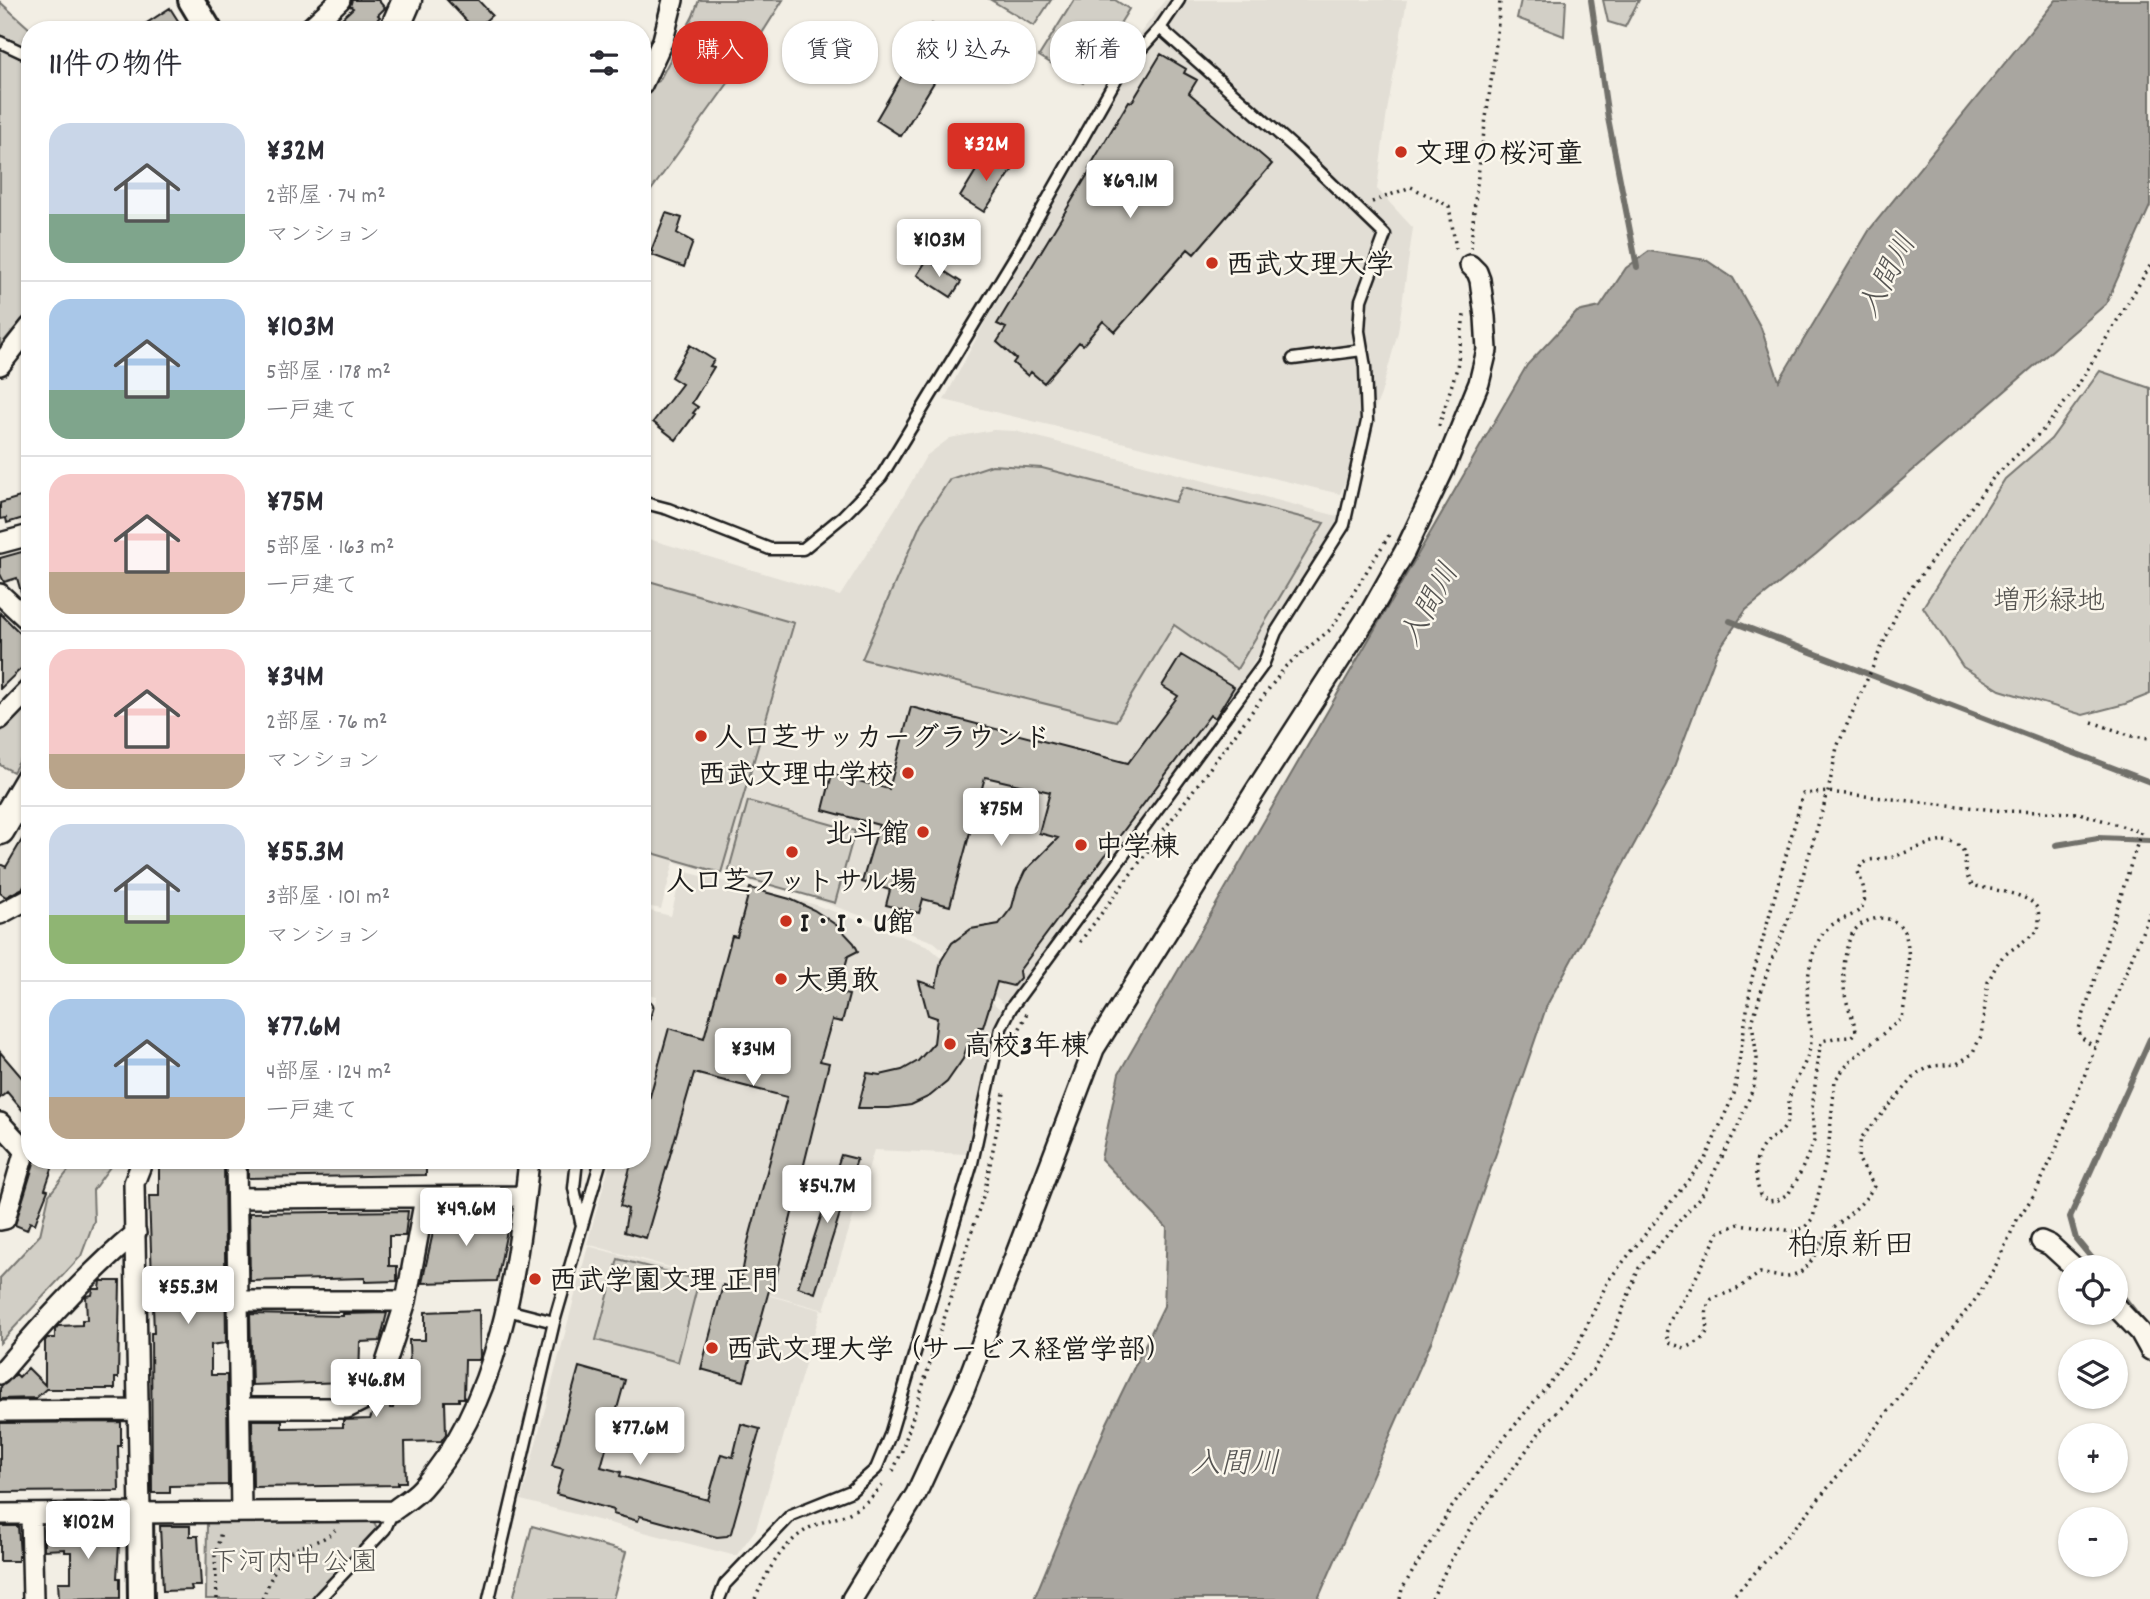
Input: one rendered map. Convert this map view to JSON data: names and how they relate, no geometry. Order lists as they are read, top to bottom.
{
  "districts": ["柏原新田"],
  "water": ["入間川"],
  "parks": ["増形緑地", "下河内中公園"],
  "places": [
    "文理の桜河童",
    "西武文理大学",
    "人口芝サッカーグラウンド",
    "西武文理中学校",
    "北斗館",
    "中学棟",
    "人口芝フットサル場",
    "I・I・U館",
    "大勇敢",
    "高校3年棟",
    "西武学園文理 正門",
    "西武文理大学（サービス経営学部）"
  ],
  "page": {
    "chip": [
      "購入",
      "賃貸",
      "絞り込み",
      "新着"
    ],
    "heading": "11件の物件",
    "list": [
      {
        "name": "¥32M",
        "note": "2部屋 · 74 m² · マンション"
      },
      {
        "name": "¥103M",
        "note": "5部屋 · 178 m² · 一戸建て"
      },
      {
        "name": "¥75M",
        "note": "5部屋 · 163 m² · 一戸建て"
      },
      {
        "name": "¥34M",
        "note": "2部屋 · 76 m² · マンション"
      },
      {
        "name": "¥55.3M",
        "note": "3部屋 · 101 m² · マンション"
      },
      {
        "name": "¥77.6M",
        "note": "4部屋 · 124 m² · 一戸建て"
      }
    ],
    "price": [
      "¥32M",
      "¥69.1M",
      "¥103M",
      "¥75M",
      "¥34M",
      "¥54.7M",
      "¥49.6M",
      "¥55.3M",
      "¥46.8M",
      "¥77.6M",
      "¥102M"
    ],
    "map_buttons": ["+", "−"]
  }
}
